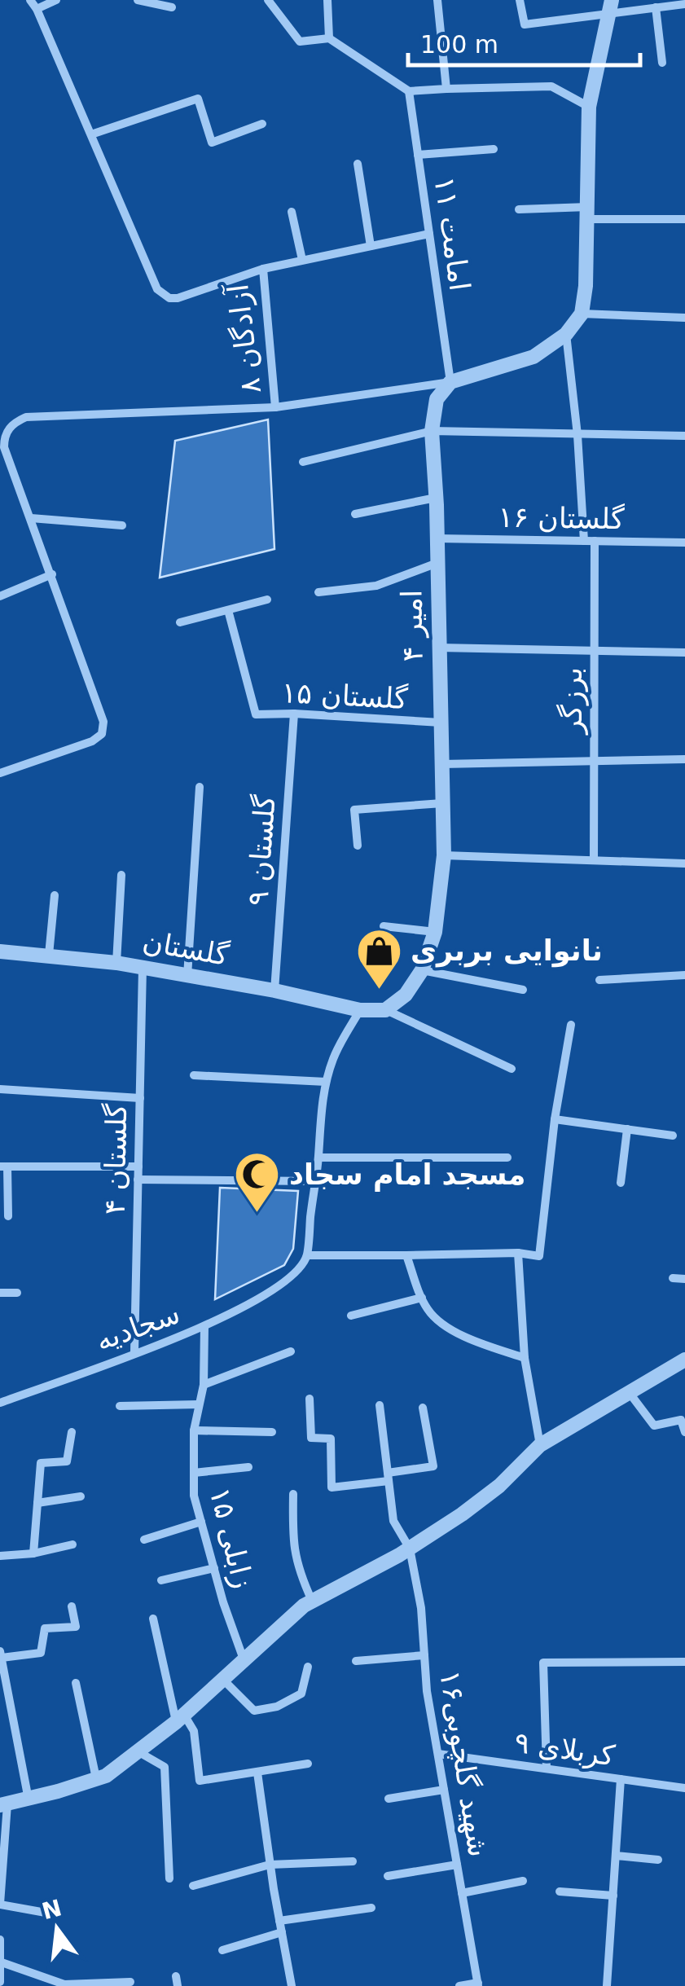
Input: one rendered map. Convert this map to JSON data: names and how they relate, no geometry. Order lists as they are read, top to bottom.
{
  "streets": {
    "street": [
      "امامت ۱۱",
      "آزادگان ۸",
      "گلستان ۱۶",
      "امیر ۴",
      "گلستان ۱۵",
      "برزگر",
      "گلستان ۹",
      "گلستان",
      "گلستان ۴",
      "سجادیه",
      "زابلی ۱۵",
      "کربلای ۹",
      "شهید گلچوبی۱۶"
    ]
  },
  "crossings": [
    ["امامت ۱۱", "آزادگان ۸"],
    ["امامت ۱۱", "امیر ۴"],
    ["آزادگان ۸", "امیر ۴"],
    ["گلستان ۱۶", "امیر ۴"],
    ["گلستان ۱۶", "برزگر"],
    ["امیر ۴", "گلستان ۱۵"],
    ["گلستان ۱۵", "گلستان ۹"],
    ["گلستان ۹", "گلستان"],
    ["گلستان", "گلستان ۴"],
    ["گلستان ۴", "سجادیه"],
    ["سجادیه", "زابلی ۱۵"],
    ["کربلای ۹", "شهید گلچوبی۱۶"]
  ],
  "places": {
    "shop": ["نانوایی بربری"],
    "mosque": ["مسجد امام سجاد"]
  },
  "scale_bar": "100 m",
  "north": "top"
}
